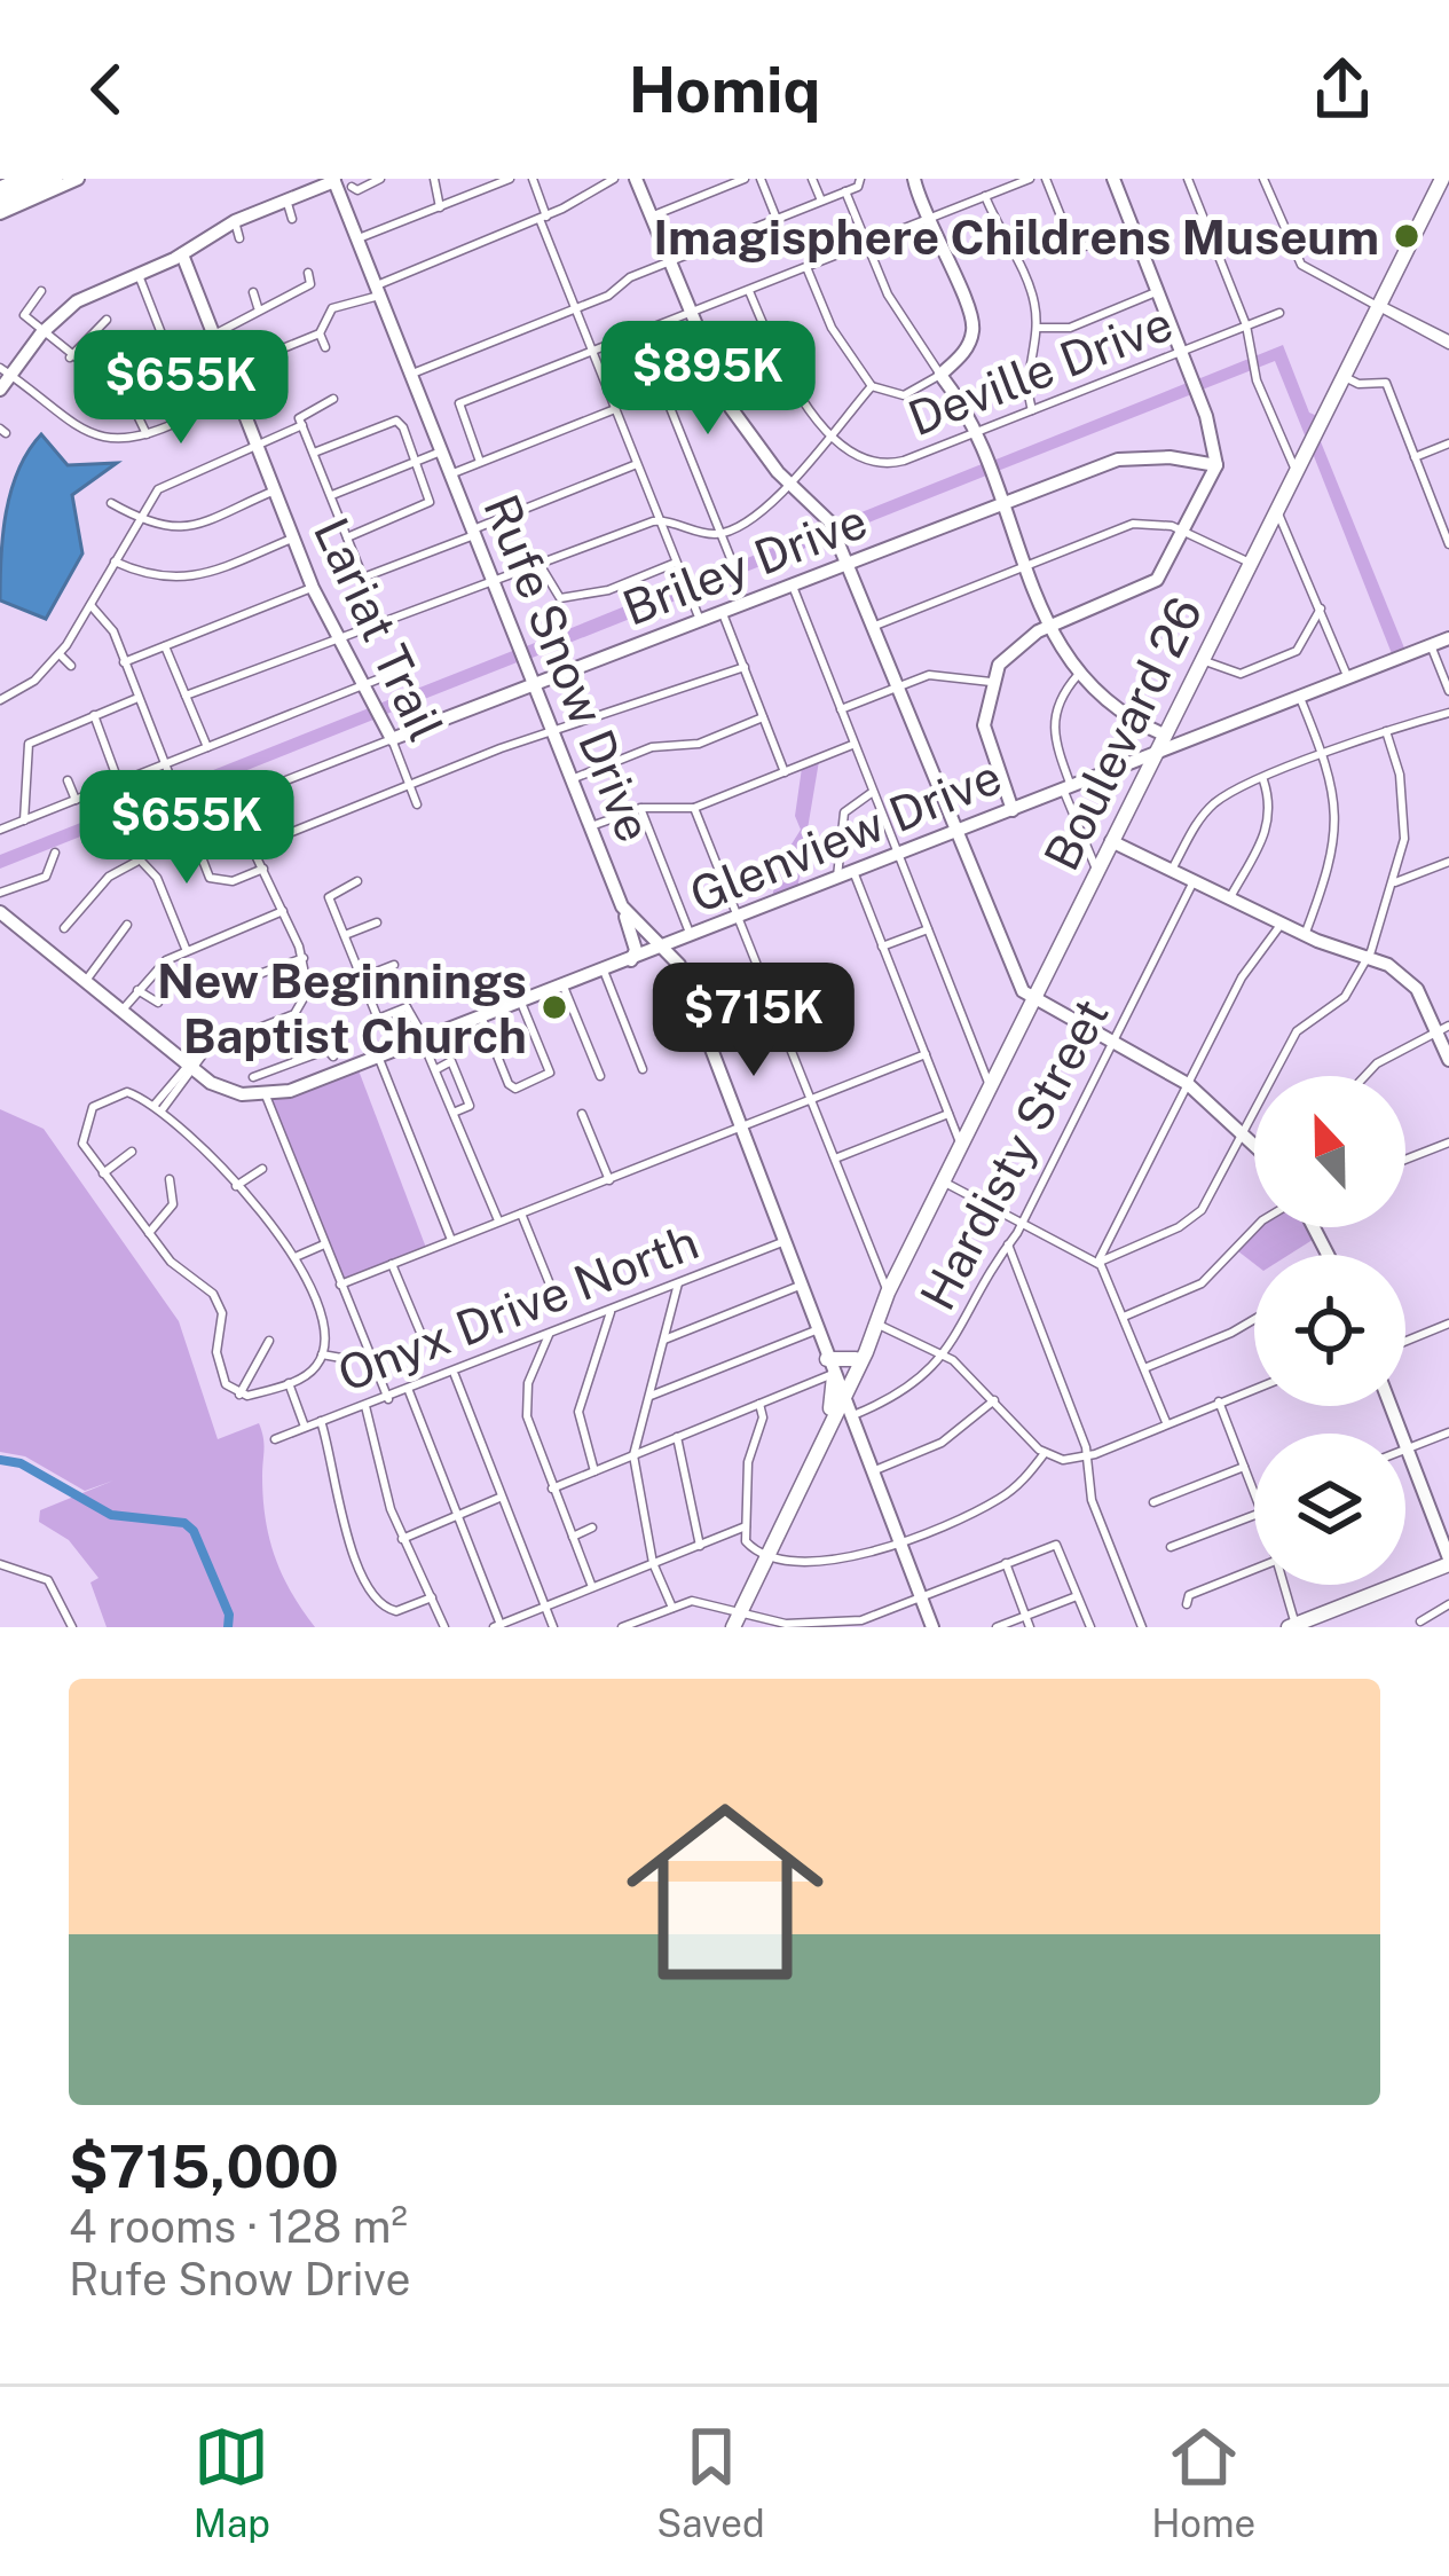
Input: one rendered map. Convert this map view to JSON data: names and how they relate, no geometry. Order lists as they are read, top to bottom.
{
  "streets": {
    "main road": ["Boulevard 26"],
    "street": [
      "Deville Drive",
      "Briley Drive",
      "Lariat Trail",
      "Rufe Snow Drive",
      "Glenview Drive",
      "Hardisty Street",
      "Onyx Drive North"
    ]
  },
  "crossings": [
    ["Briley Drive", "Lariat Trail"],
    ["Briley Drive", "Rufe Snow Drive"],
    ["Rufe Snow Drive", "Boulevard 26"],
    ["Rufe Snow Drive", "Glenview Drive"],
    ["Rufe Snow Drive", "Onyx Drive North"],
    ["Boulevard 26", "Glenview Drive"]
  ],
  "places": ["Imagisphere Childrens Museum", "New Beginnings Baptist Church"],
  "north": "top",
  "page": {
    "header": "Homiq",
    "price": [
      "$895K",
      "$655K",
      "$655K",
      "$715K"
    ],
    "list": [
      {
        "name": "$715,000",
        "note": "4 rooms · 128 m² · Rufe Snow Drive"
      }
    ],
    "tabs": ["Map", "Saved", "Home"]
  }
}
